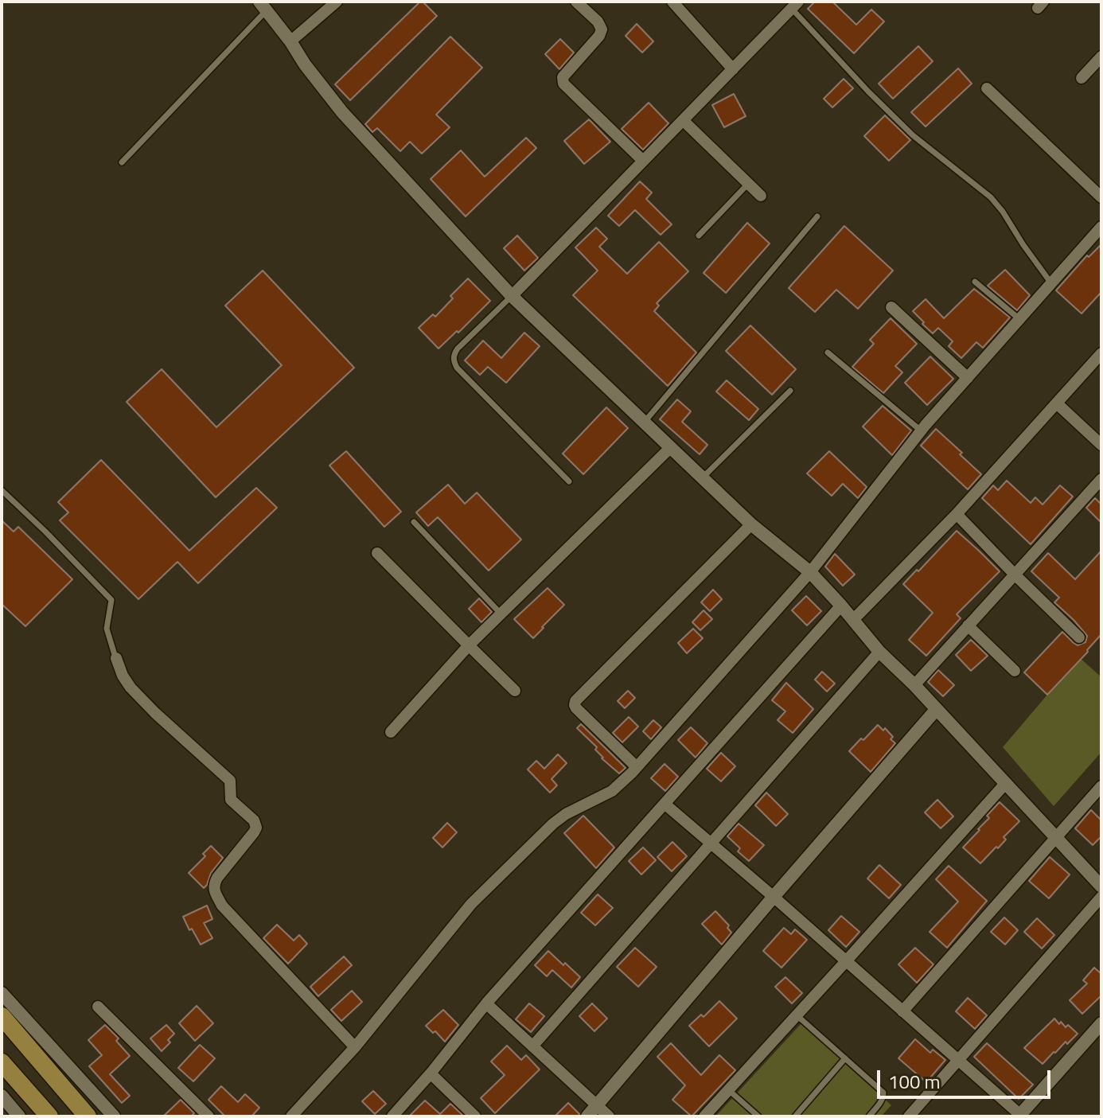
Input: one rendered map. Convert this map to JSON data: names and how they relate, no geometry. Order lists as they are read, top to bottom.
{
  "scale_bar": "100 m"
}
